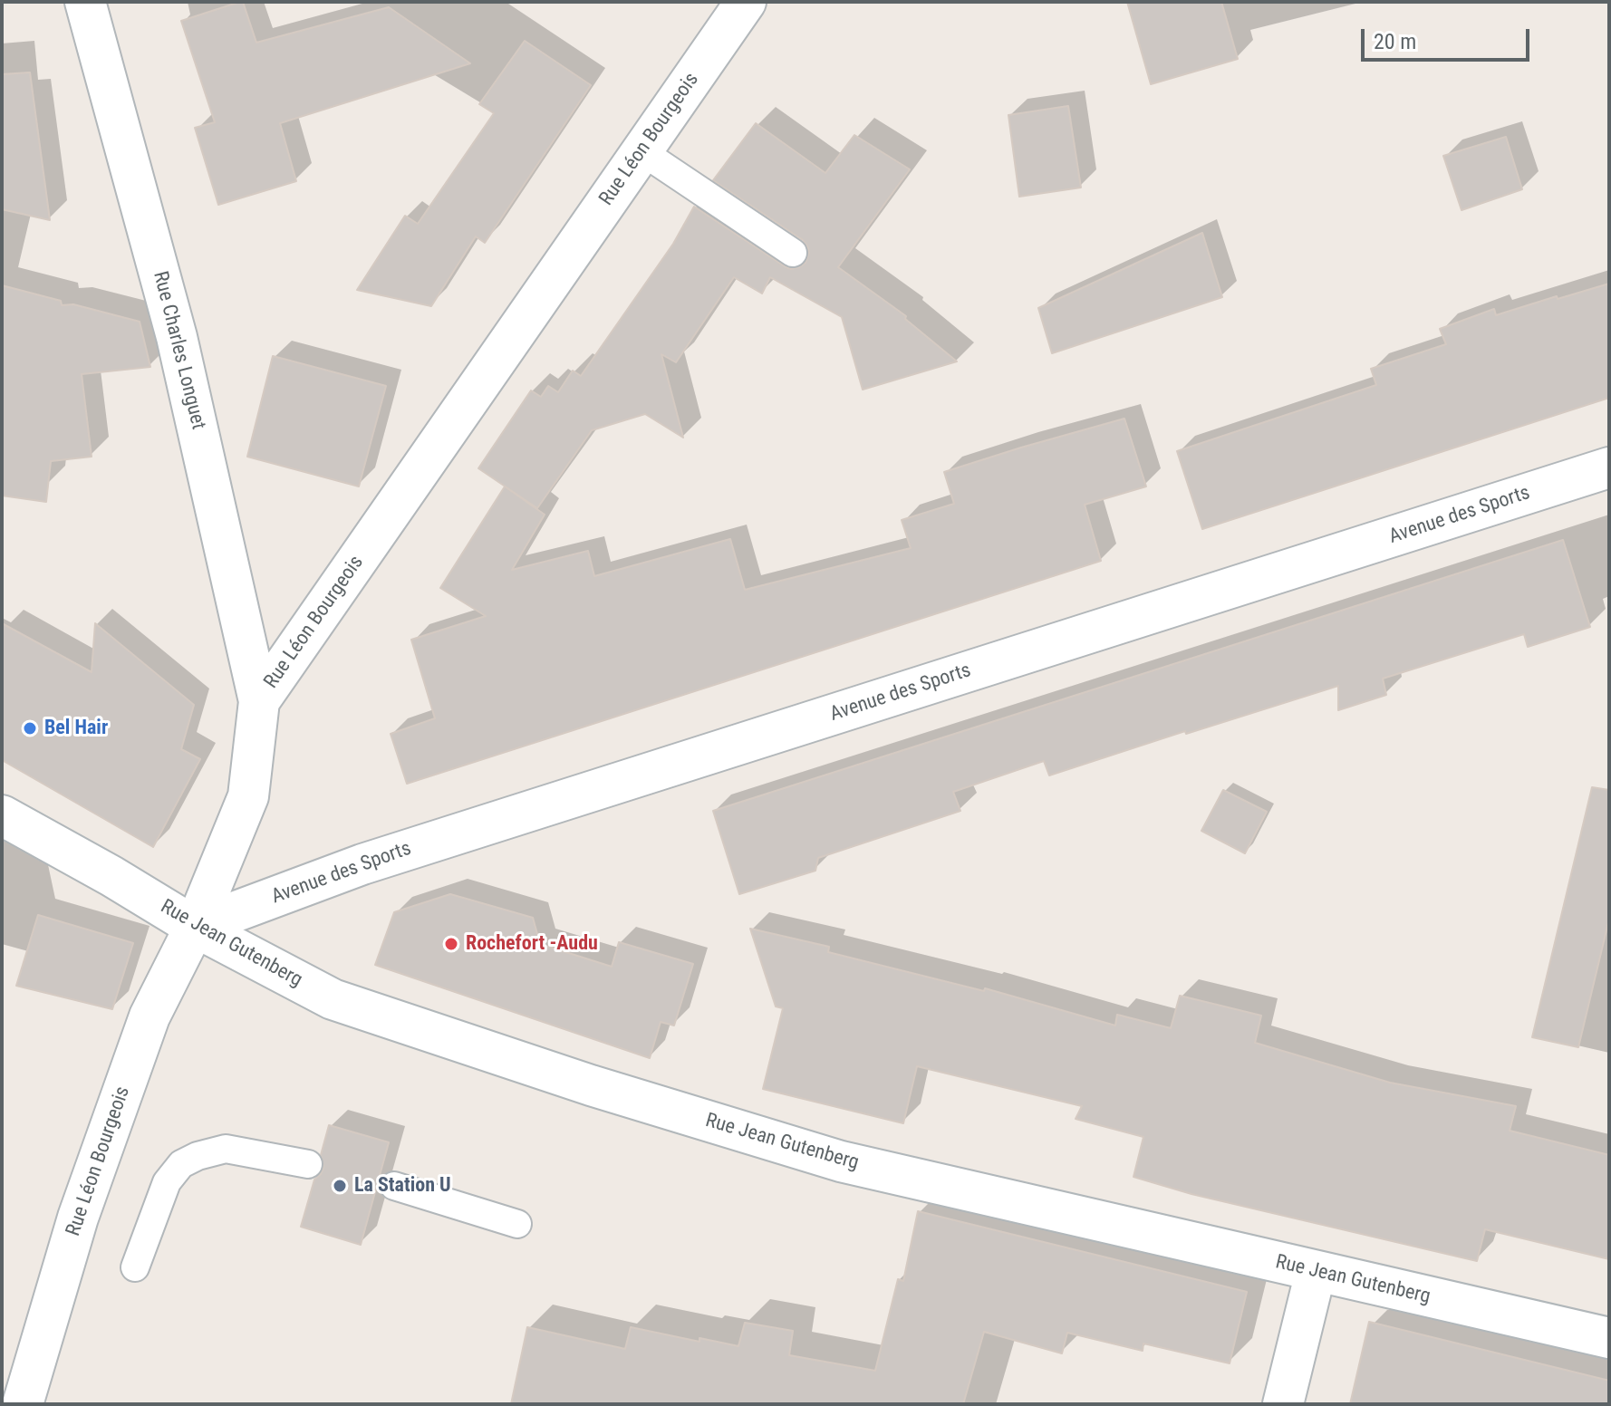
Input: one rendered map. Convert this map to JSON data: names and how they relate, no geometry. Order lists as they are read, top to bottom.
{
  "streets": {
    "street": [
      "Rue Léon Bourgeois",
      "Rue Charles Longuet",
      "Avenue des Sports",
      "Rue Jean Gutenberg"
    ]
  },
  "crossings": [
    ["Rue Léon Bourgeois", "Rue Charles Longuet"],
    ["Rue Léon Bourgeois", "Avenue des Sports"],
    ["Rue Léon Bourgeois", "Rue Jean Gutenberg"],
    ["Avenue des Sports", "Rue Jean Gutenberg"]
  ],
  "places": ["Bel Hair", "Rochefort -Audu", "La Station U"],
  "scale_bar": "20 m"
}
